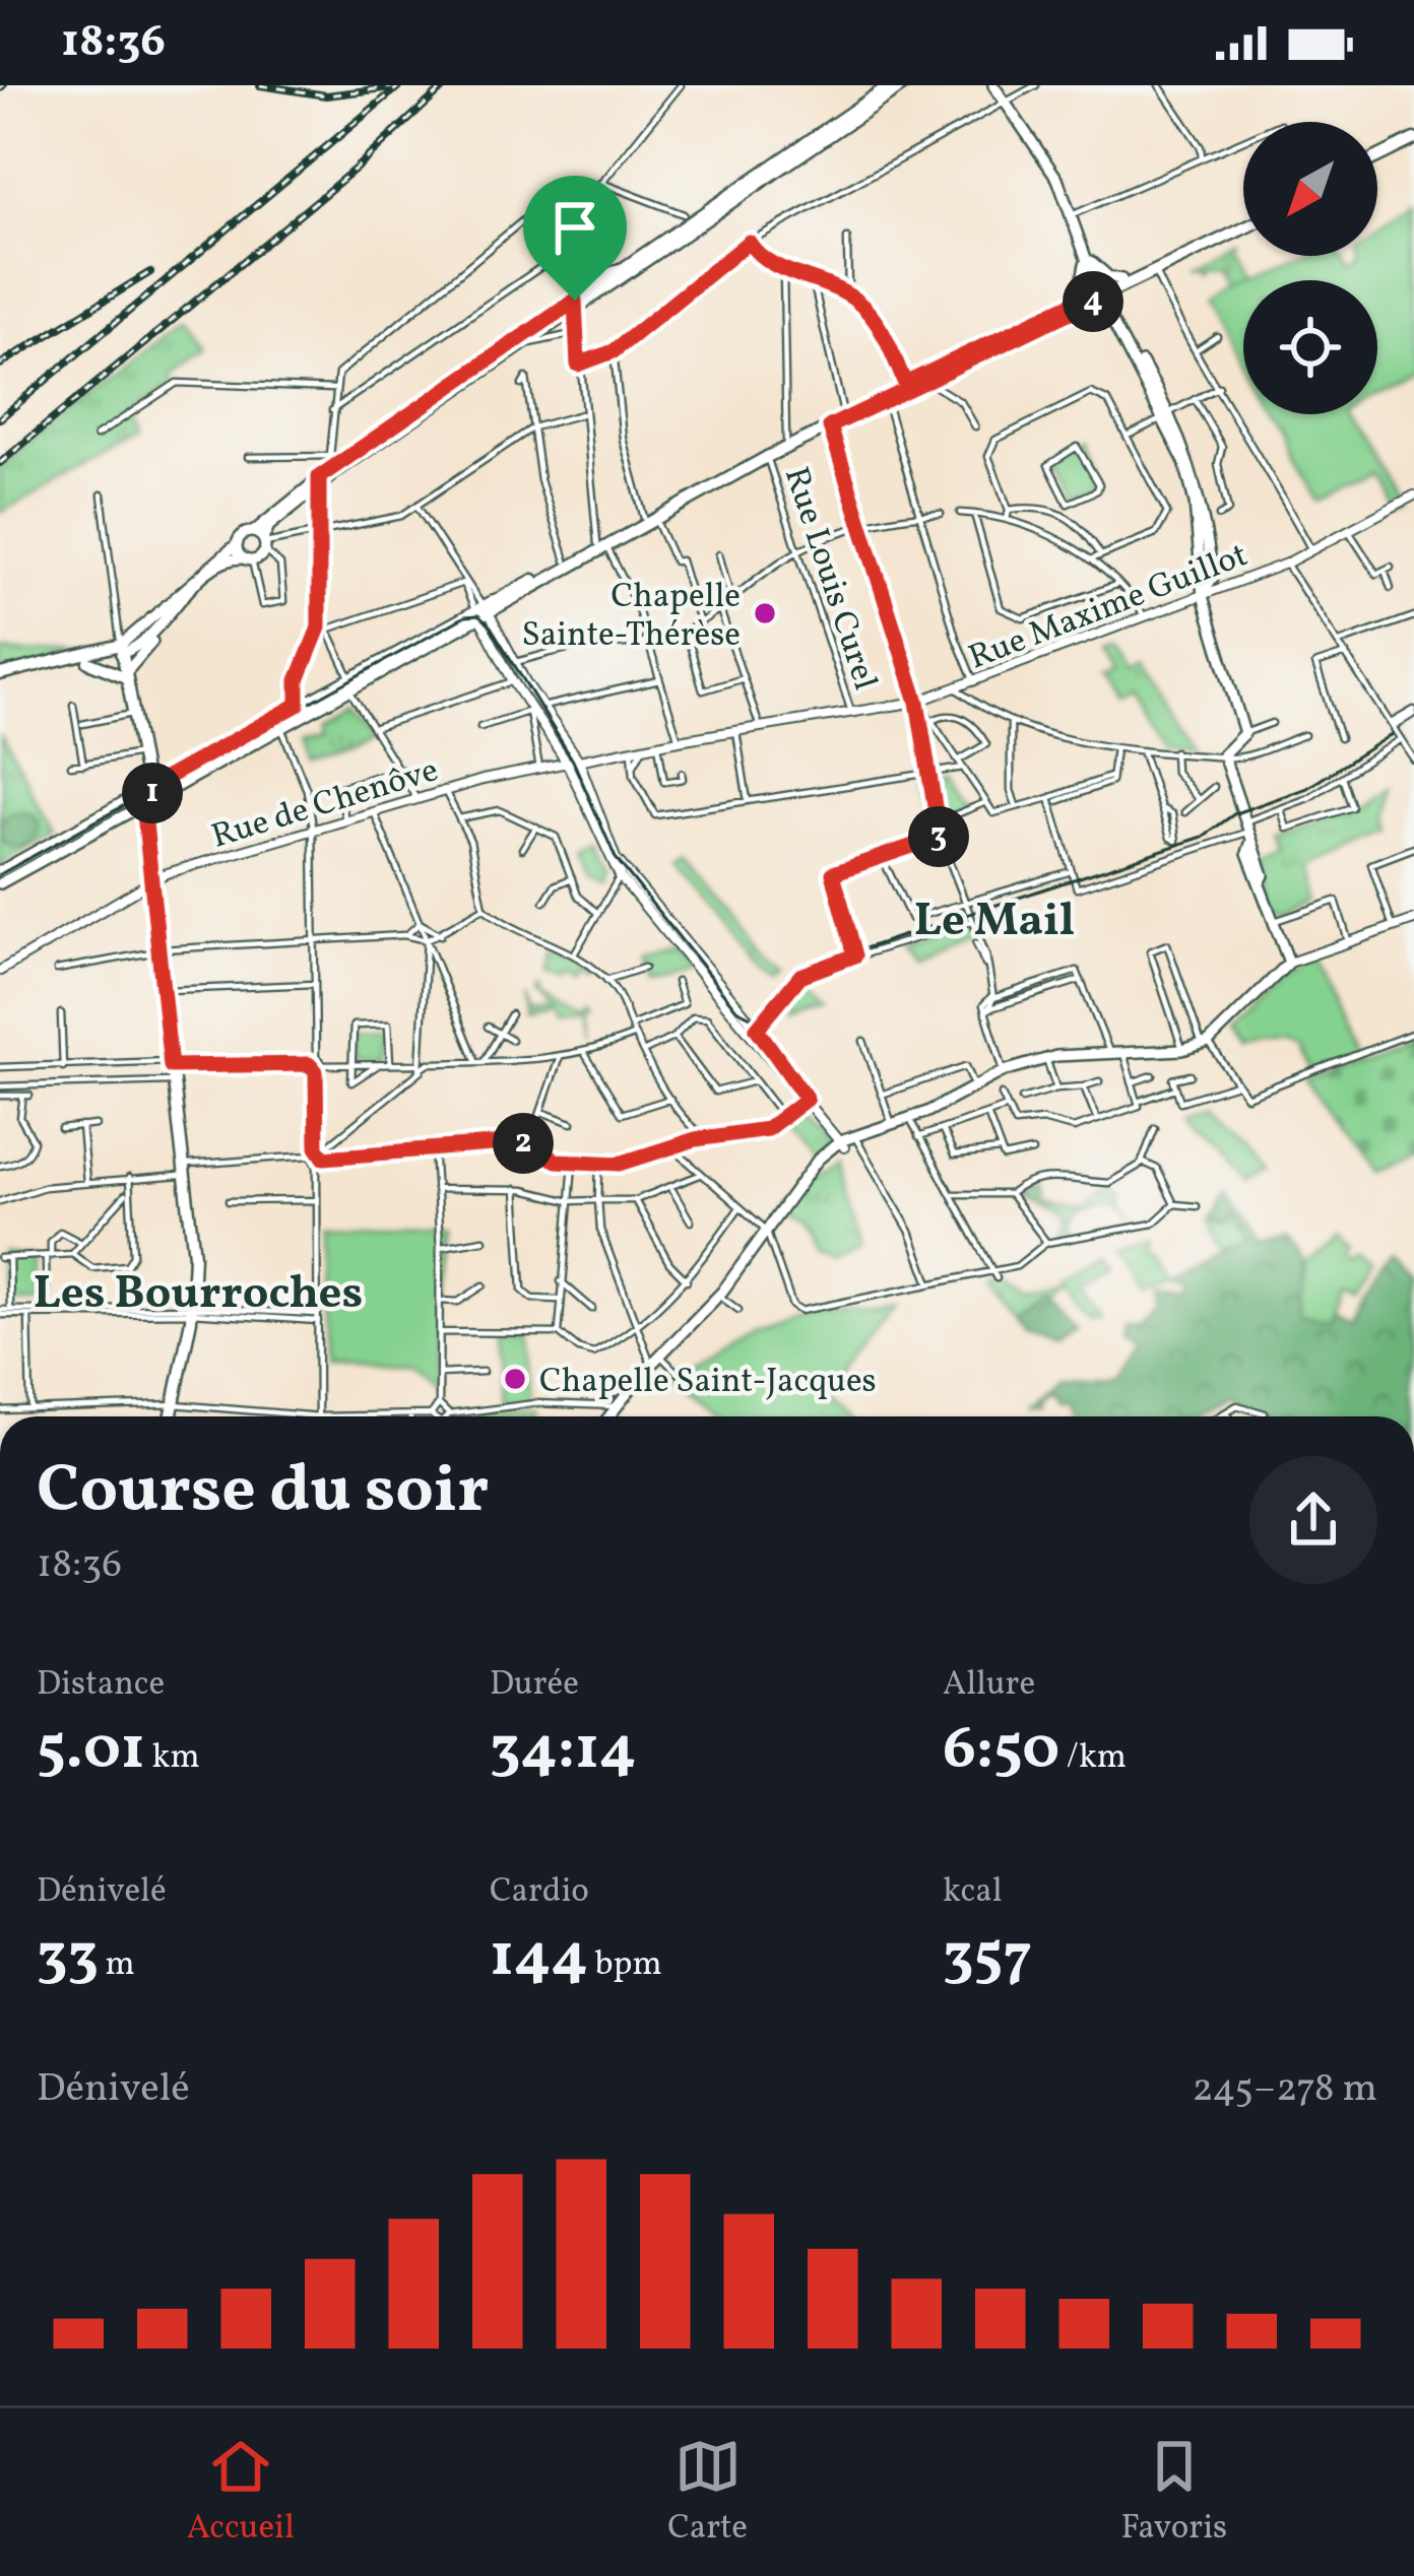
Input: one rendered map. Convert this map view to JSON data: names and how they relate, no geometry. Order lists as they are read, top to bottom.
{
  "streets": {
    "street": ["Rue Louis Curel", "Rue Maxime Guillot", "Rue de Chenôve"]
  },
  "crossings": [
    ["Rue Louis Curel", "Rue Maxime Guillot"],
    ["Rue Maxime Guillot", "Rue de Chenôve"]
  ],
  "districts": ["Le Mail", "Les Bourroches"],
  "places": ["Chapelle Sainte-Thérèse", "Chapelle Saint-Jacques"],
  "north": "bottom left",
  "page": {
    "status": "18:36",
    "pins": [
      "4",
      "1",
      "3",
      "2"
    ],
    "heading": ["Course du soir", "18:36"],
    "stats": [
      ["Distance", "5.01 km"],
      ["Durée", "34:14"],
      ["Allure", "6:50 /km"],
      ["Dénivelé", "33 m"],
      ["Cardio", "144 bpm"],
      ["kcal", "357"]
    ],
    "chart": ["Dénivelé", "245–278 m"],
    "tabs": ["Accueil", "Carte", "Favoris"]
  }
}
